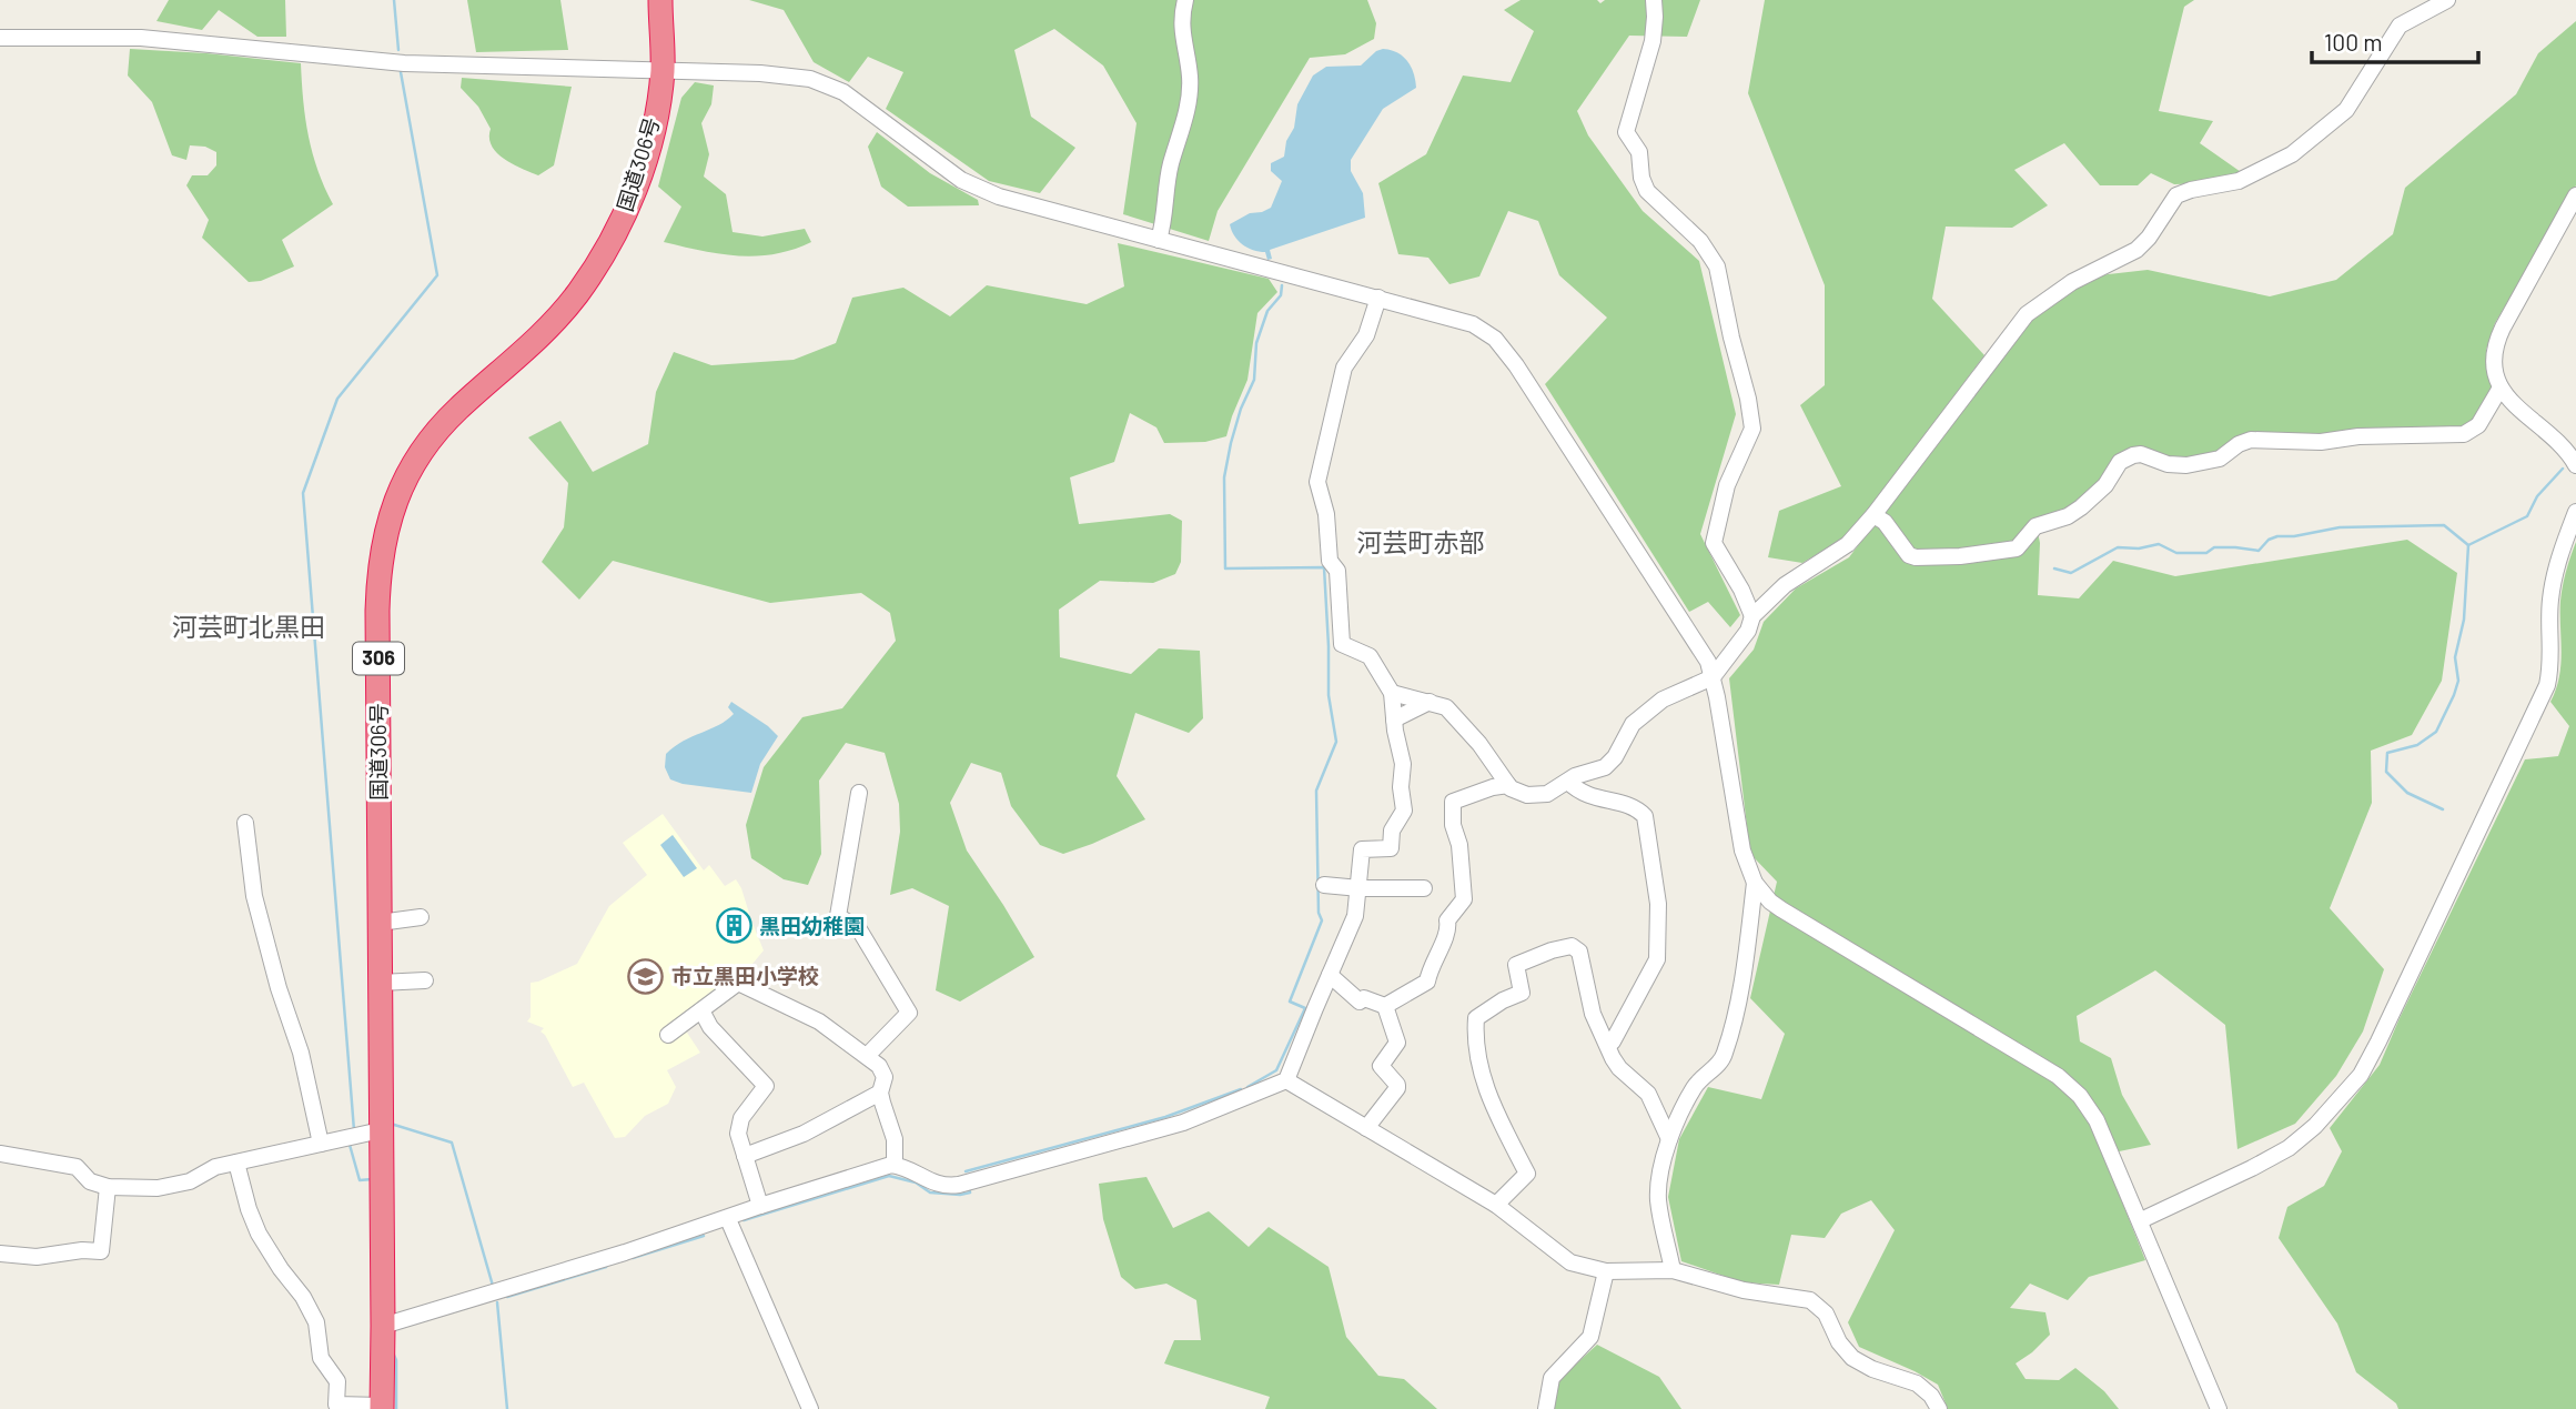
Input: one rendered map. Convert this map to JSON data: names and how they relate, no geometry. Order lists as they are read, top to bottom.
{
  "streets": {
    "highway": ["国道306号", "306"]
  },
  "districts": ["河芸町赤部", "河芸町北黒田"],
  "places": {
    "building": ["黒田幼稚園"],
    "school or university": ["市立黒田小学校"]
  },
  "scale_bar": "100 m"
}
